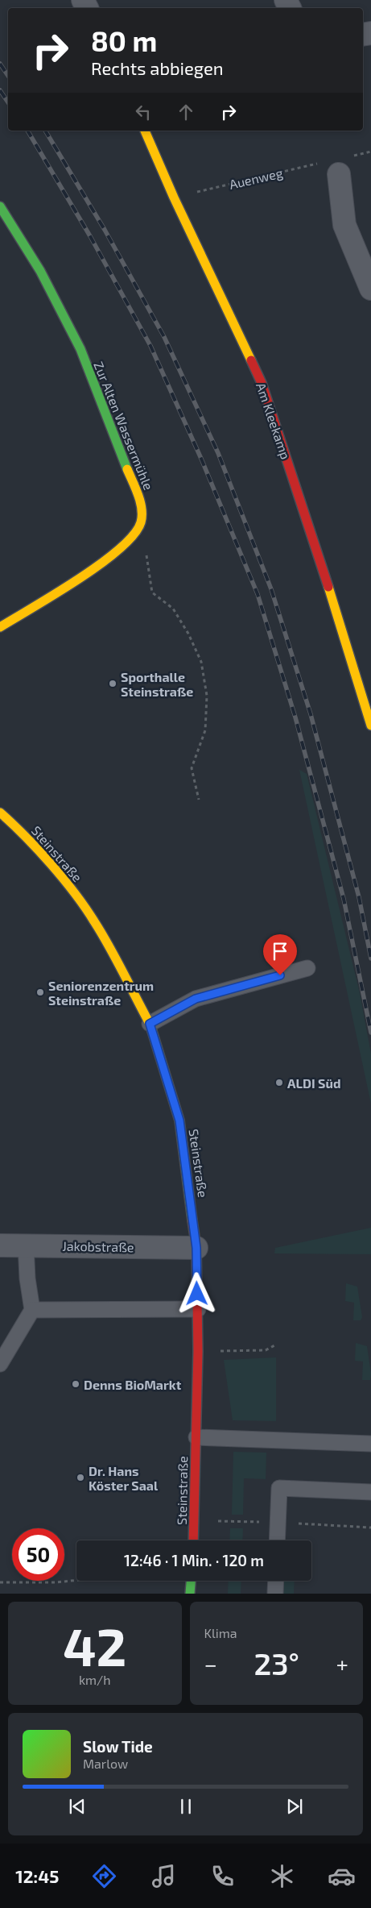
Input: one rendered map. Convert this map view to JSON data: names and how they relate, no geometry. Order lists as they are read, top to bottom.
{
  "streets": {
    "street": [
      "Am Kleekamp",
      "Zur Alten Wassermühle",
      "Steinstraße",
      "Jakobstraße"
    ],
    "path": ["Auenweg"]
  },
  "crossings": [
    ["Auenweg", "Am Kleekamp"],
    ["Steinstraße", "Jakobstraße"]
  ],
  "places": [
    "Sporthalle Steinstraße",
    "Seniorenzentrum Steinstraße",
    "ALDI Süd",
    "Denns BioMarkt",
    "Dr. Hans Köster Saal"
  ],
  "page": {
    "turn": ["80 m", "Rechts abbiegen"],
    "limit": "50",
    "trip": "12:46 · 1 Min. · 120 m",
    "tile": [
      ["42", "km/h"],
      "Klima"
    ],
    "heat": ["−", "23°", "+"],
    "song": ["Slow Tide", "Marlow"],
    "tabs": "12:45"
  }
}
